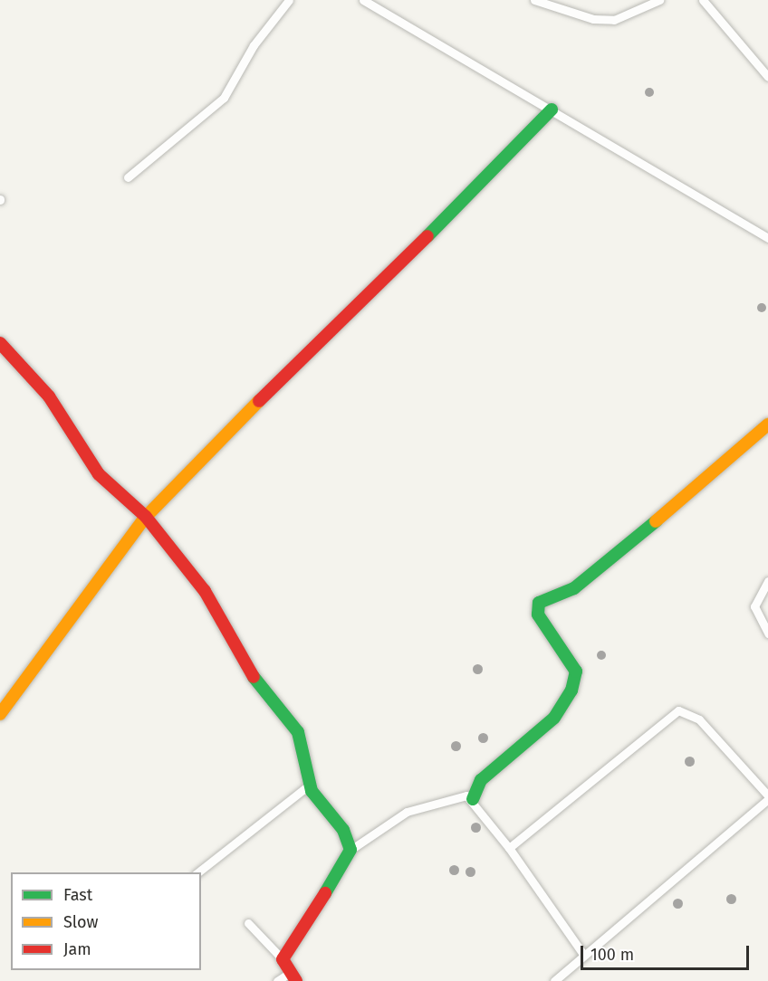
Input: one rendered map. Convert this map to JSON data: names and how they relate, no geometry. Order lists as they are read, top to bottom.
{
  "legend": ["Fast", "Slow", "Jam"],
  "scale_bar": "100 m"
}
